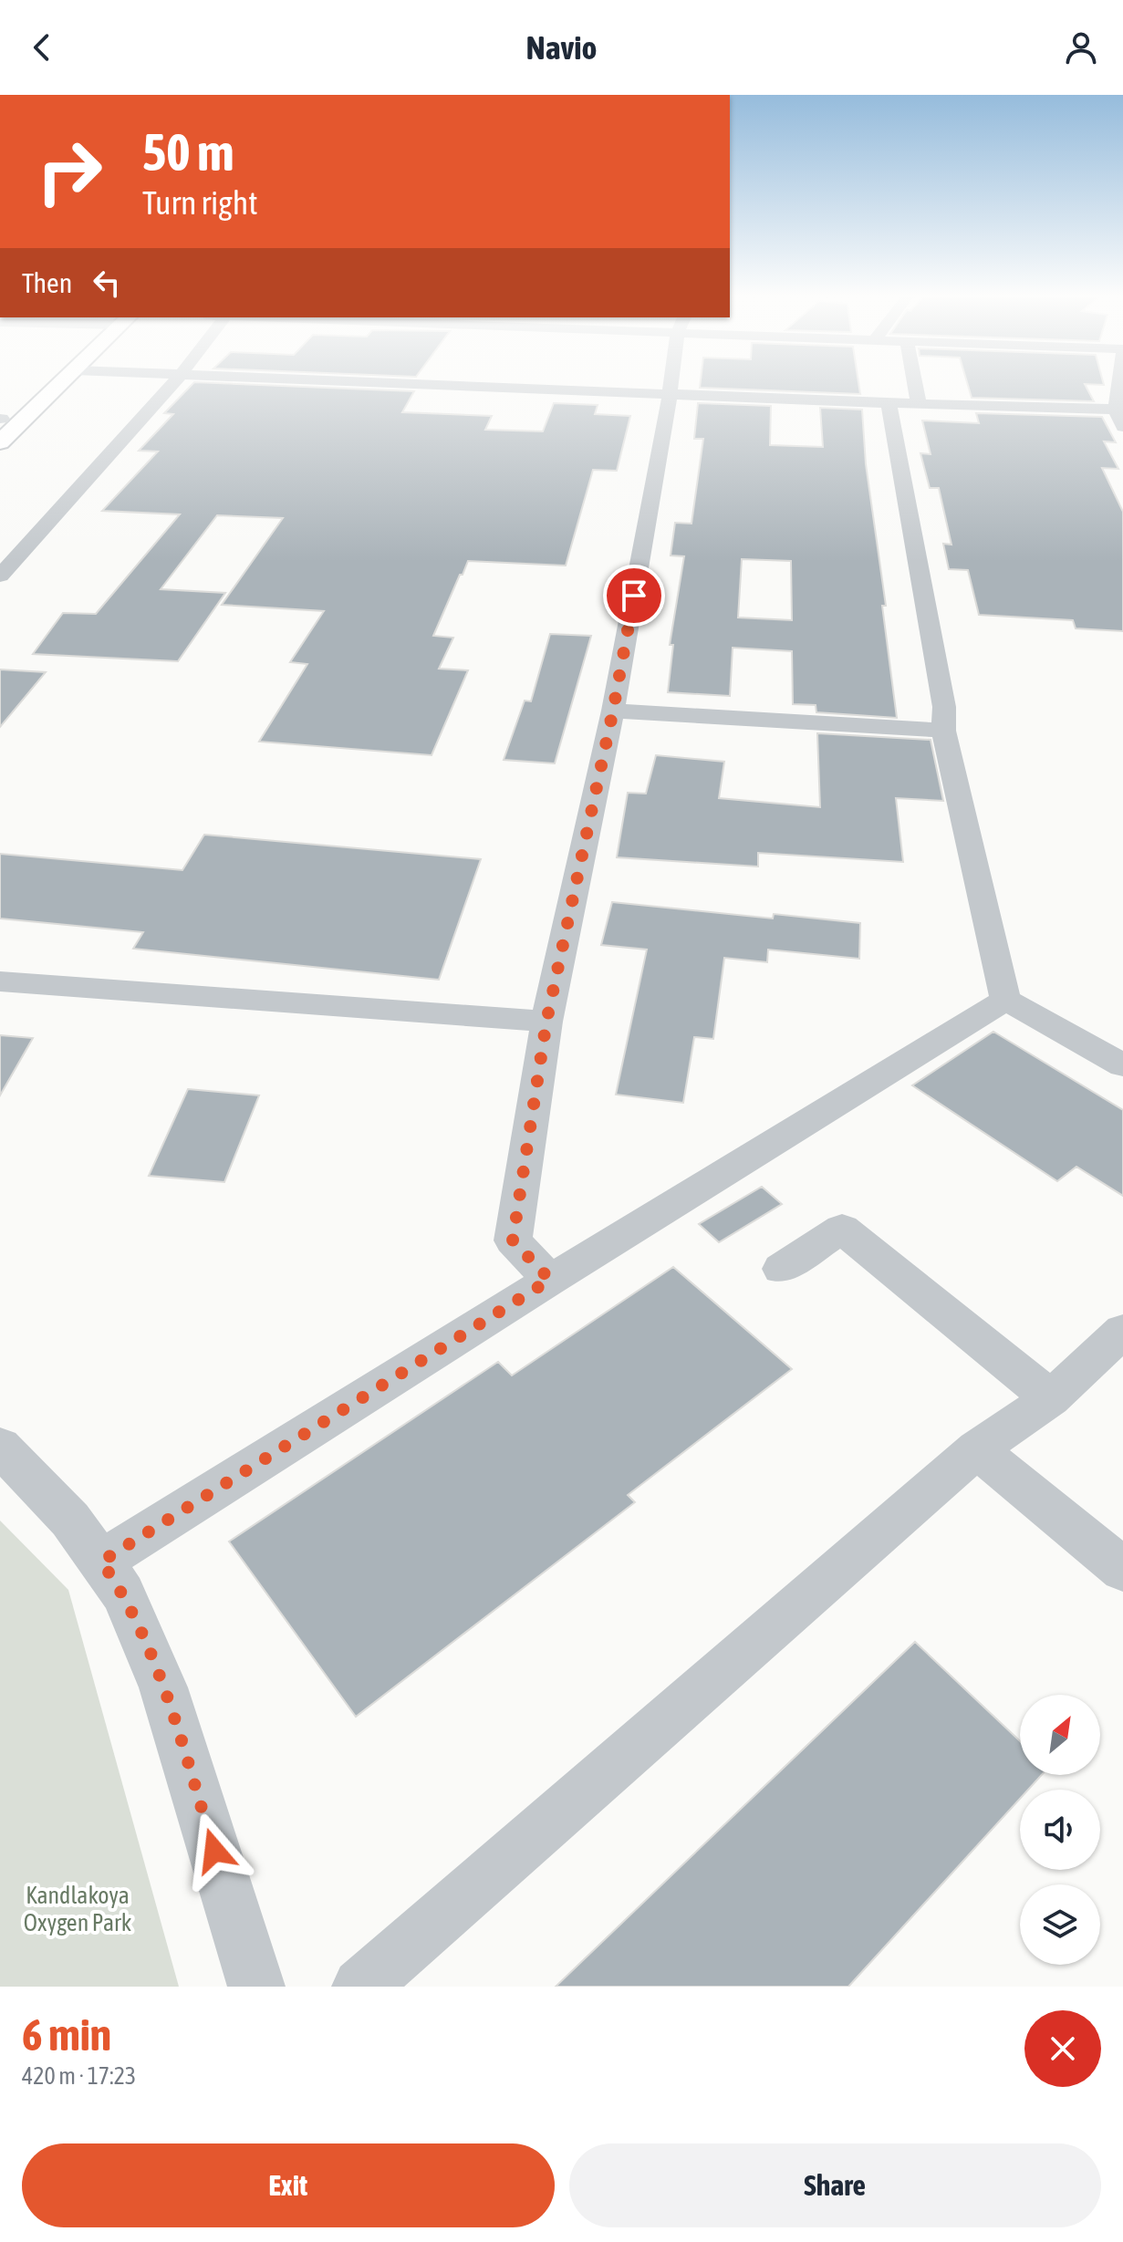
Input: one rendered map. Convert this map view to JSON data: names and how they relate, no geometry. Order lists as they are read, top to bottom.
{
  "parks": ["Kandlakoya Oxygen Park"],
  "north": "top right",
  "page": {
    "header": "Navio",
    "turn": ["50 m", "Turn right"],
    "then": "Then",
    "heading": ["6 min", "420 m · 17:23"],
    "buttons": ["Exit", "Share"]
  }
}
